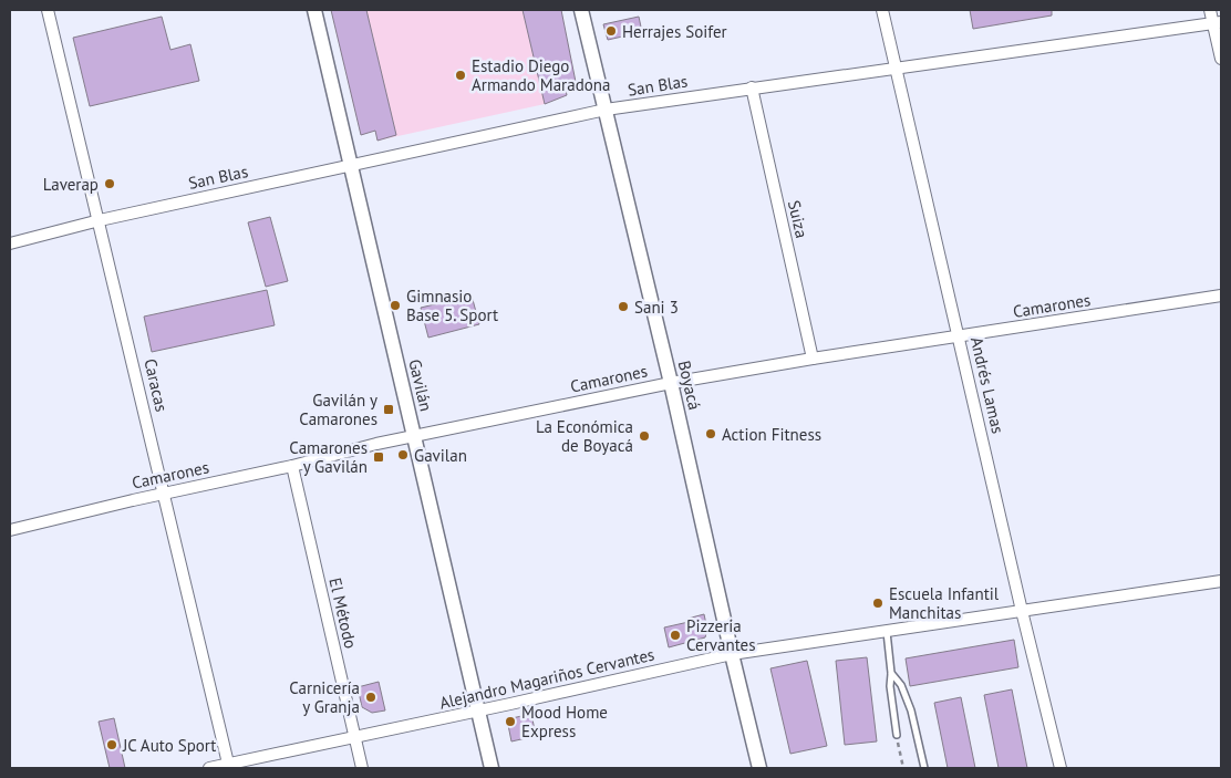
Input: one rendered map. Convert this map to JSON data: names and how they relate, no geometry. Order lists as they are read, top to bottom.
{
  "streets": {
    "street": [
      "San Blas",
      "Suiza",
      "Camarones",
      "Caracas",
      "Gavilán",
      "Boyacá",
      "Andrés Lamas",
      "El Método",
      "Alejandro Magariños Cervantes"
    ]
  },
  "crossings": [
    ["San Blas", "Suiza"],
    ["San Blas", "Caracas"],
    ["San Blas", "Gavilán"],
    ["San Blas", "Boyacá"],
    ["San Blas", "Andrés Lamas"],
    ["Suiza", "Camarones"],
    ["Camarones", "Caracas"],
    ["Camarones", "Gavilán"],
    ["Camarones", "Boyacá"],
    ["Camarones", "Andrés Lamas"],
    ["Camarones", "El Método"],
    ["Caracas", "Alejandro Magariños Cervantes"],
    ["Gavilán", "Alejandro Magariños Cervantes"],
    ["Boyacá", "Alejandro Magariños Cervantes"],
    ["Andrés Lamas", "Alejandro Magariños Cervantes"],
    ["El Método", "Alejandro Magariños Cervantes"]
  ],
  "places": {
    "other": [
      "Herrajes Soifer",
      "Estadio Diego Armando Maradona",
      "Laverap",
      "Gimnasio Base 5. Sport",
      "Sani 3",
      "Action Fitness",
      "La Económica de Boyacá",
      "Gavilan",
      "Escuela Infantil Manchitas",
      "Pizzeria Cervantes",
      "Carnicería y Granja",
      "Mood Home Express",
      "JC Auto Sport"
    ],
    "transit": ["Gavilán y Camarones", "Camarones y Gavilán"]
  }
}
